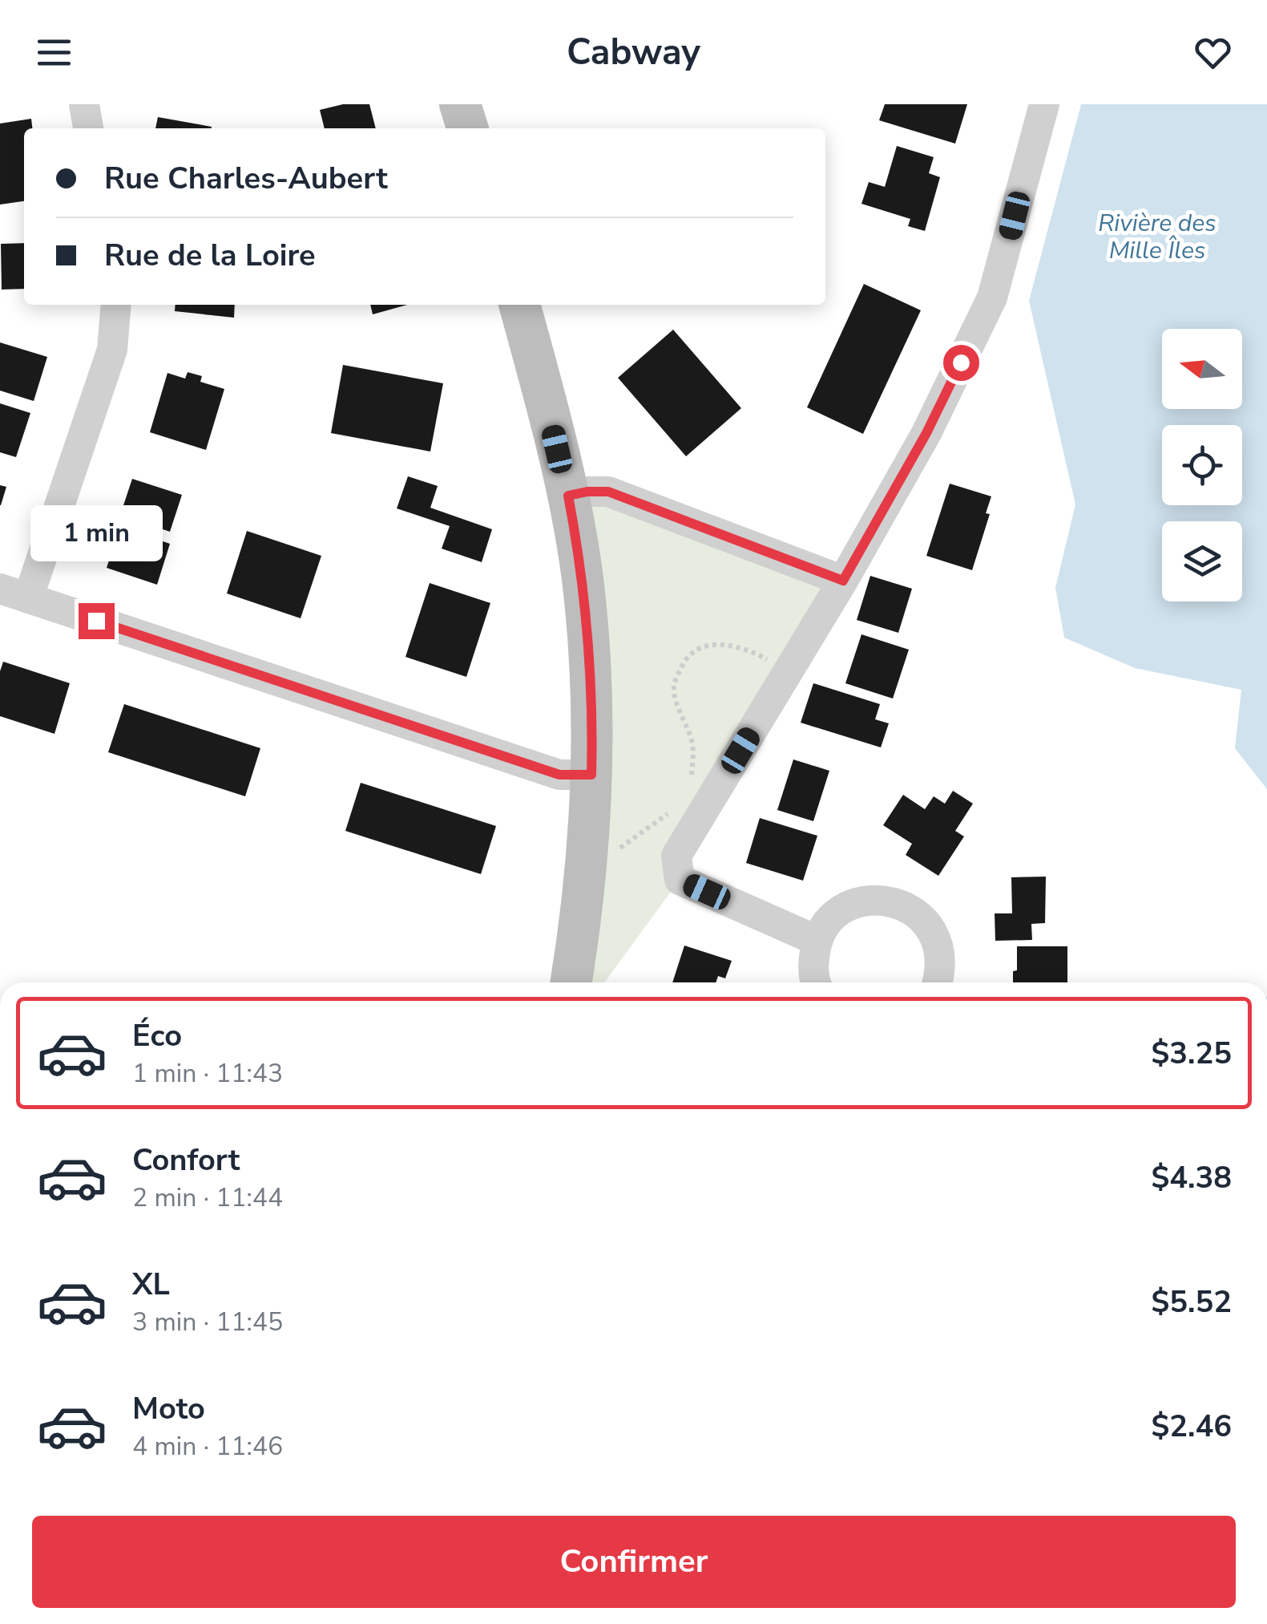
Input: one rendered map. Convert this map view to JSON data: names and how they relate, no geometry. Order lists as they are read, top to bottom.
{
  "water": ["Rivière des Mille Îles"],
  "north": "left",
  "page": {
    "header": "Cabway",
    "banner": ["Rue Charles-Aubert", "Rue de la Loire"],
    "bubble": "1 min",
    "list": [
      {
        "name": "Éco",
        "note": "1 min · 11:43",
        "value": "$3.25"
      },
      {
        "name": "Confort",
        "note": "2 min · 11:44",
        "value": "$4.38"
      },
      {
        "name": "XL",
        "note": "3 min · 11:45",
        "value": "$5.52"
      },
      {
        "name": "Moto",
        "note": "4 min · 11:46",
        "value": "$2.46"
      }
    ],
    "buttons": "Confirmer"
  }
}
